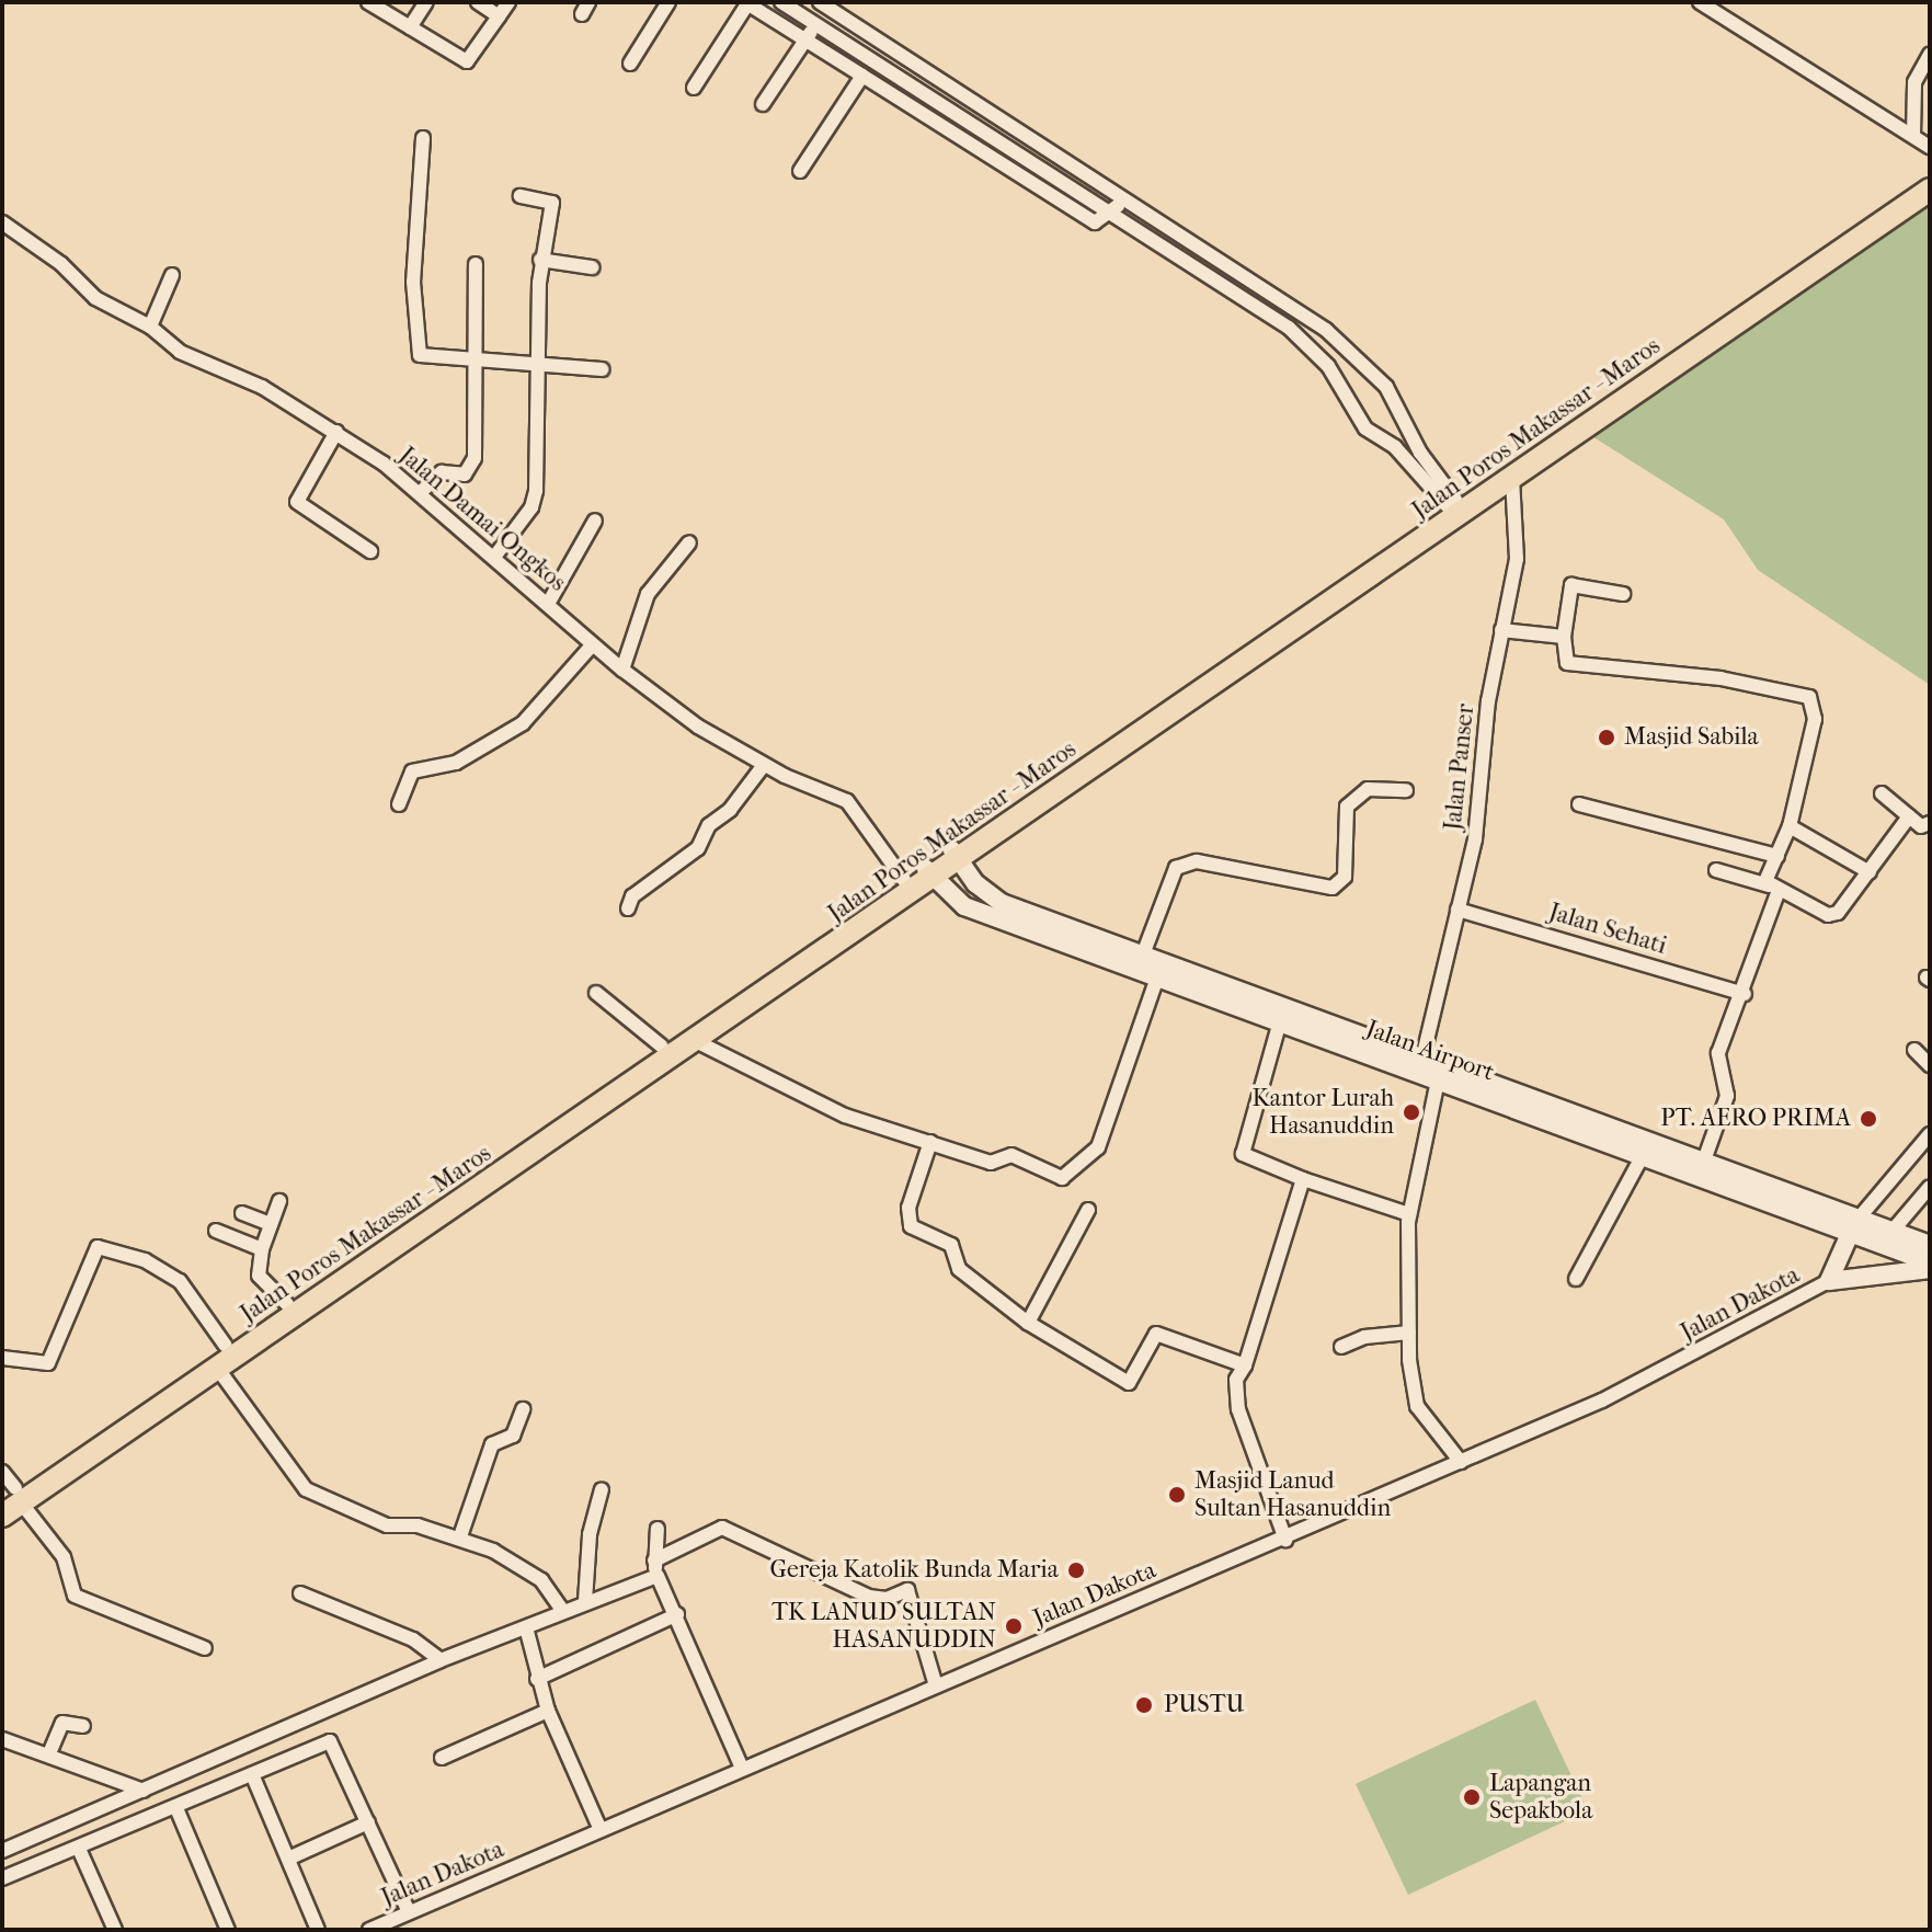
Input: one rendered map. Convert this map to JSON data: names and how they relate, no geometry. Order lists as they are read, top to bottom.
{
  "streets": {
    "highway": ["Jalan Poros Makassar - Maros"],
    "street": [
      "Jalan Damai Ongkos",
      "Jalan Panser",
      "Jalan Sehati",
      "Jalan Airport",
      "Jalan Dakota"
    ]
  },
  "crossings": [
    ["Jalan Poros Makassar - Maros", "Jalan Damai Ongkos"],
    ["Jalan Poros Makassar - Maros", "Jalan Panser"],
    ["Jalan Poros Makassar - Maros", "Jalan Airport"],
    ["Jalan Panser", "Jalan Sehati"],
    ["Jalan Panser", "Jalan Airport"]
  ],
  "places": [
    "Masjid Sabila",
    "Kantor Lurah Hasanuddin",
    "PT. AERO PRIMA",
    "Masjid Lanud Sultan Hasanuddin",
    "Gereja Katolik Bunda Maria",
    "TK LANUD SULTAN HASANUDDIN",
    "PUSTU",
    "Lapangan Sepakbola"
  ]
}
